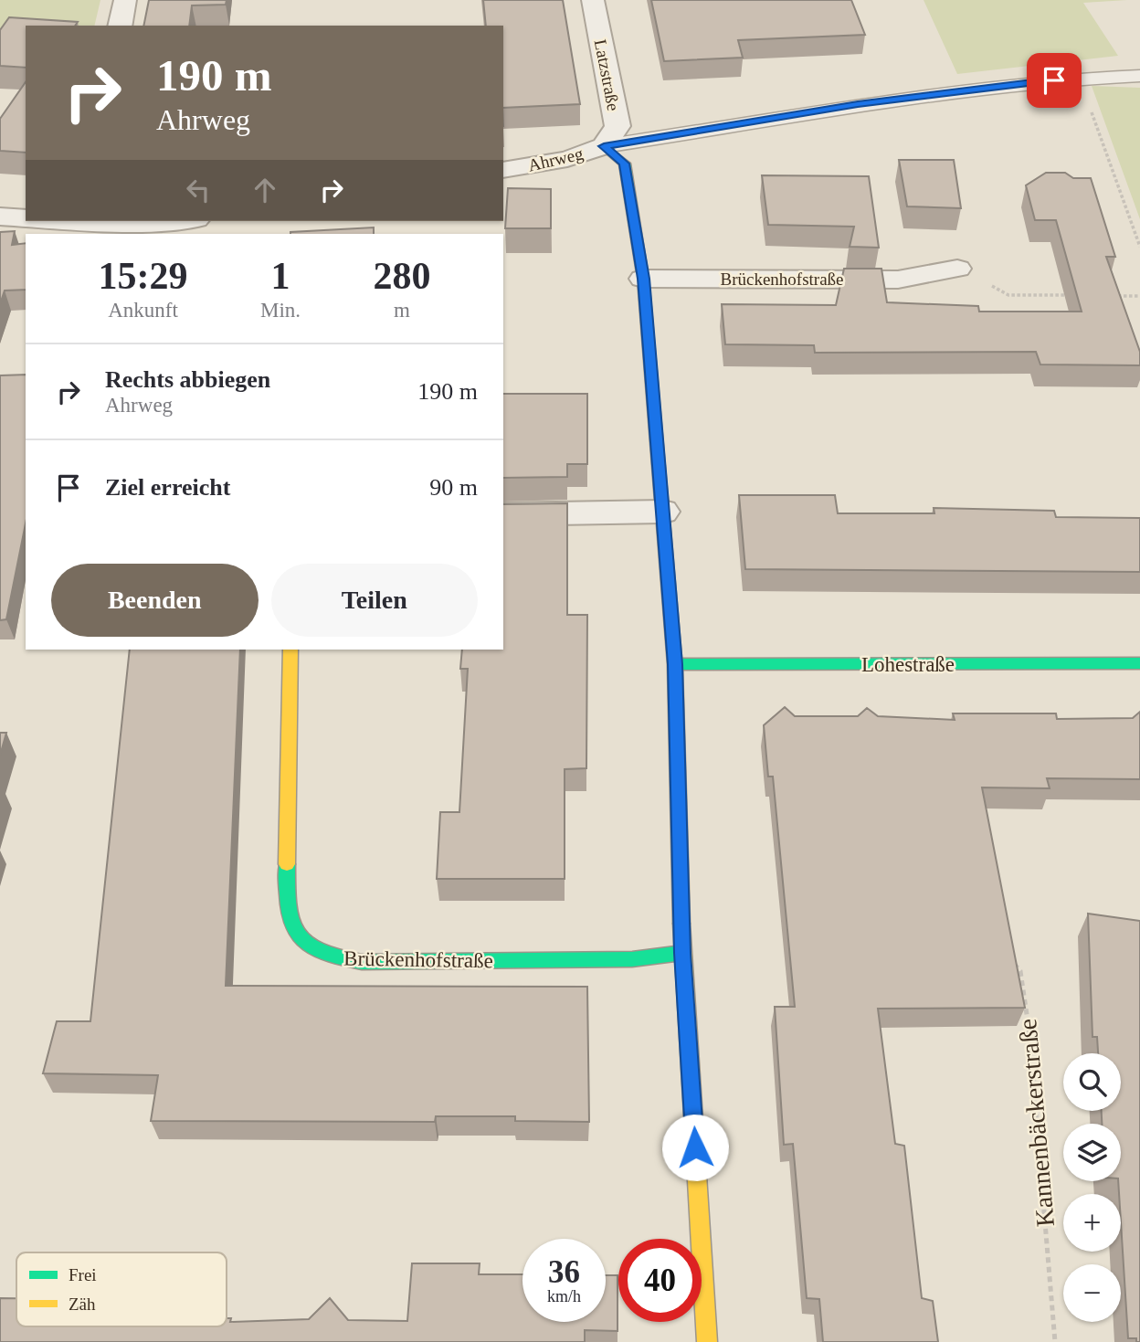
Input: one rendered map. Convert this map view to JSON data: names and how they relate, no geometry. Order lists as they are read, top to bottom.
{
  "streets": {
    "street": [
      "Latzstraße",
      "Ahrweg",
      "Brückenhofstraße",
      "Lohestraße"
    ],
    "path": ["Kannenbäckerstraße"]
  },
  "crossings": [
    ["Latzstraße", "Ahrweg"]
  ],
  "legend": ["Frei", "Zäh"],
  "page": {
    "turn": ["190 m", "Ahrweg"],
    "eta": [
      "15:29",
      "Ankunft",
      "1",
      "Min.",
      "280",
      "m"
    ],
    "list": [
      {
        "name": "Rechts abbiegen",
        "note": "Ahrweg",
        "value": "190 m"
      },
      {
        "name": "Ziel erreicht",
        "value": "90 m"
      }
    ],
    "buttons": ["Beenden", "Teilen"],
    "map_buttons": ["+", "−"],
    "speed": "36 km/h",
    "limit": "40"
  }
}
